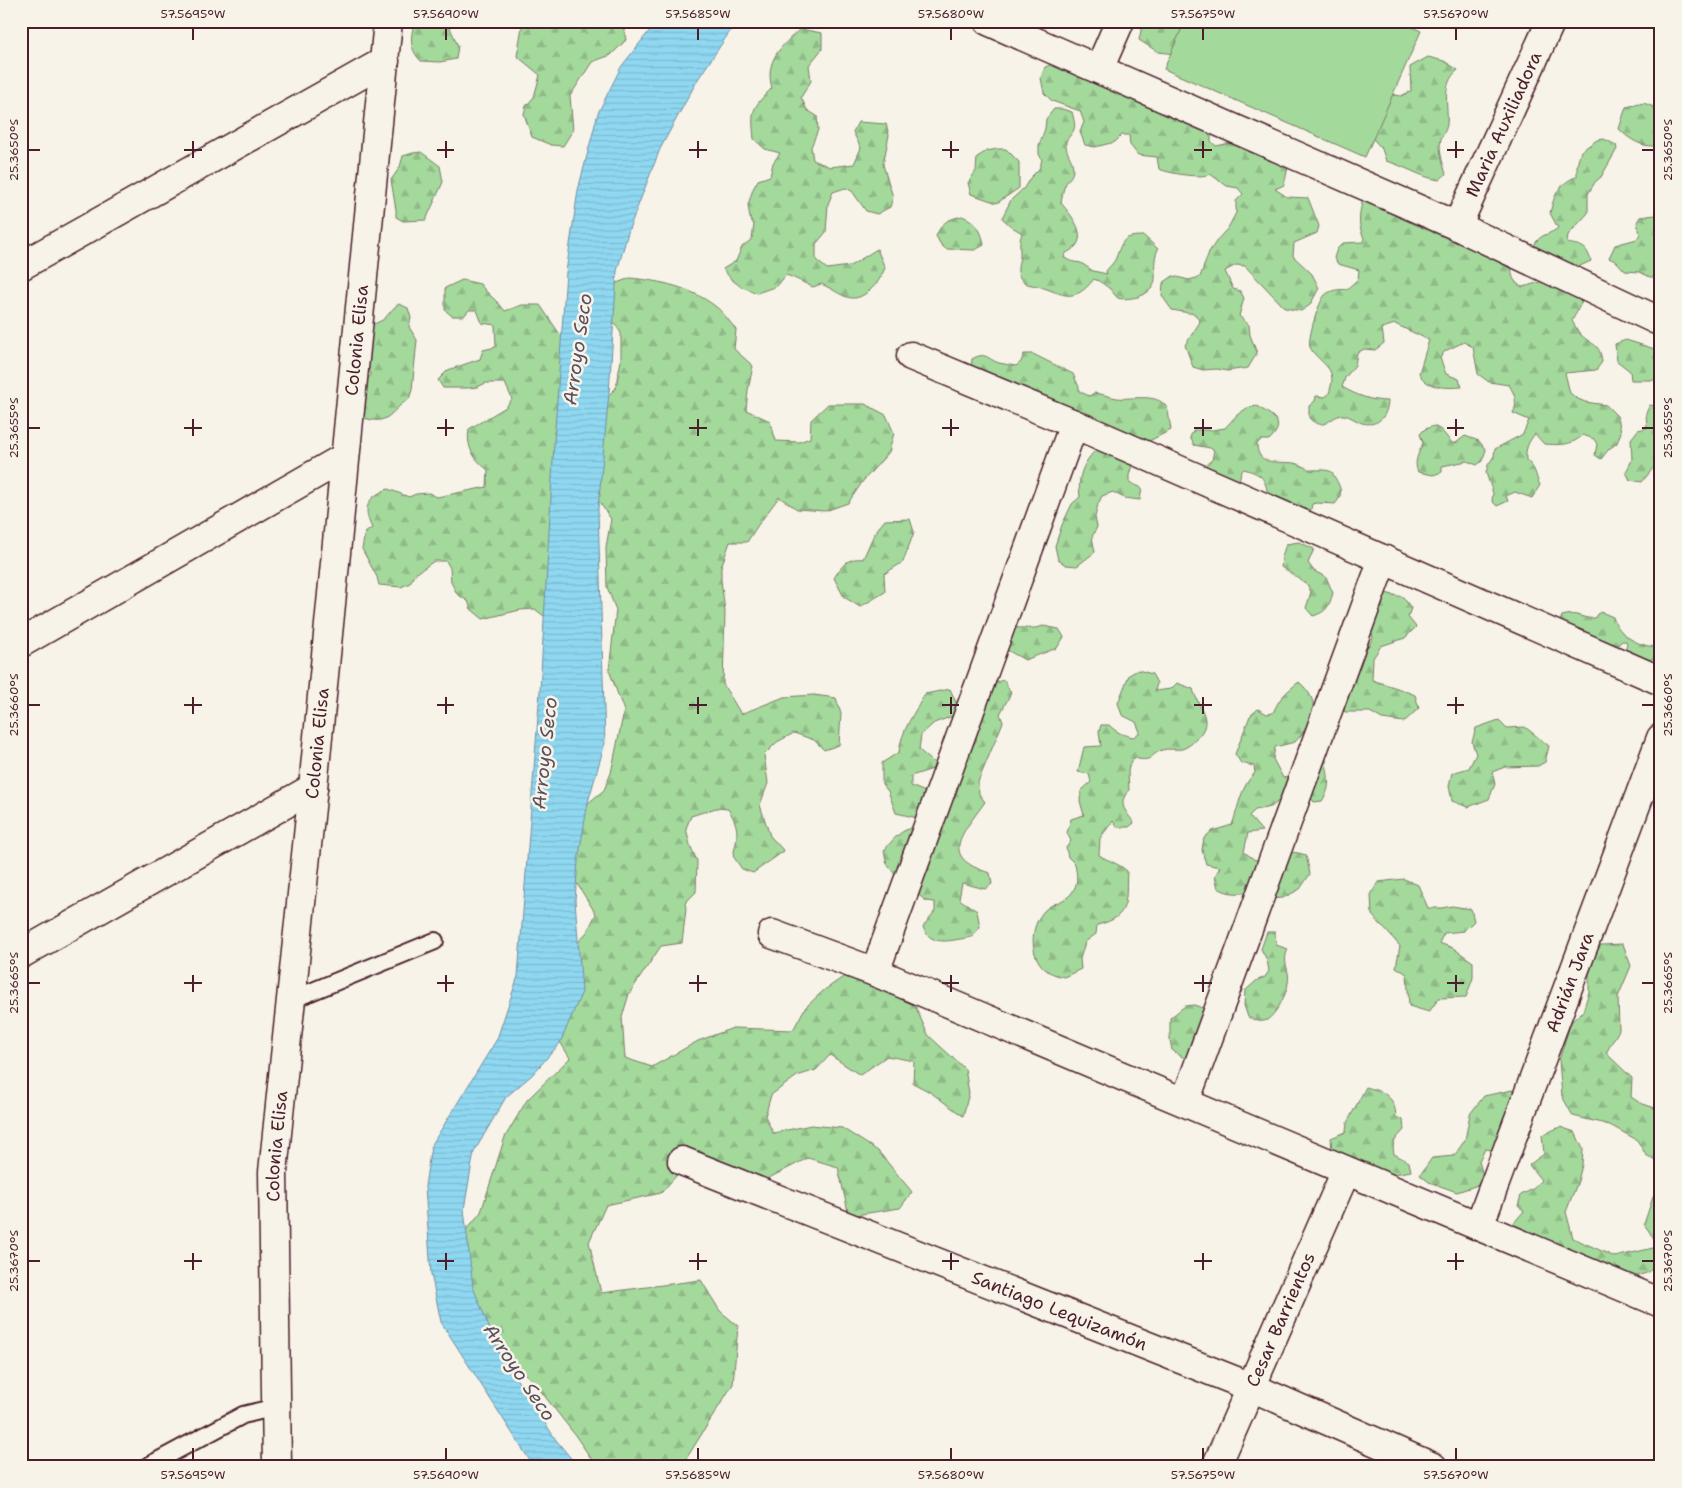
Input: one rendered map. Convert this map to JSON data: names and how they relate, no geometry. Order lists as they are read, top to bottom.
{
  "streets": {
    "street": [
      "Maria Auxiliadora",
      "Colonia Elisa",
      "Adrián Jara",
      "Santiago Lequizamón",
      "Cesar Barrientos"
    ]
  },
  "crossings": [
    ["Santiago Lequizamón", "Cesar Barrientos"]
  ],
  "water": ["Arroyo Seco"],
  "coordinates": [
    "57.5695°W",
    "57.5690°W",
    "57.5685°W",
    "57.5680°W",
    "57.5675°W",
    "57.5670°W",
    "25.3650°S",
    "25.3655°S",
    "25.3660°S",
    "25.3665°S",
    "25.3670°S"
  ]
}
